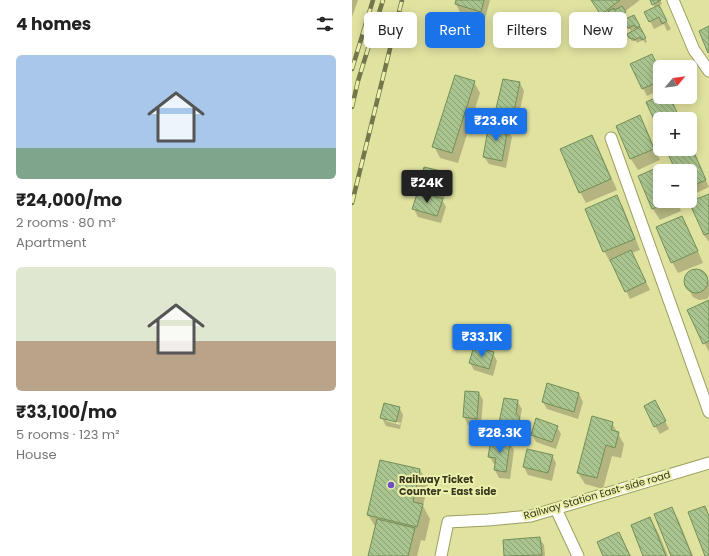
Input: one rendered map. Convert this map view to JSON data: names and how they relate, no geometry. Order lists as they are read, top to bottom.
{
  "streets": {
    "street": ["Railway Station East-side road"]
  },
  "places": ["Railway Ticket Counter - East side"],
  "north": "top right",
  "page": {
    "heading": "4 homes",
    "chip": [
      "Buy",
      "Rent",
      "Filters",
      "New"
    ],
    "list": [
      {
        "name": "₹24,000/mo",
        "note": "2 rooms · 80 m² · Apartment"
      },
      {
        "name": "₹33,100/mo",
        "note": "5 rooms · 123 m² · House"
      }
    ],
    "map_buttons": ["+", "−"],
    "price": [
      "₹23.6K",
      "₹24K",
      "₹33.1K",
      "₹28.3K"
    ]
  }
}
